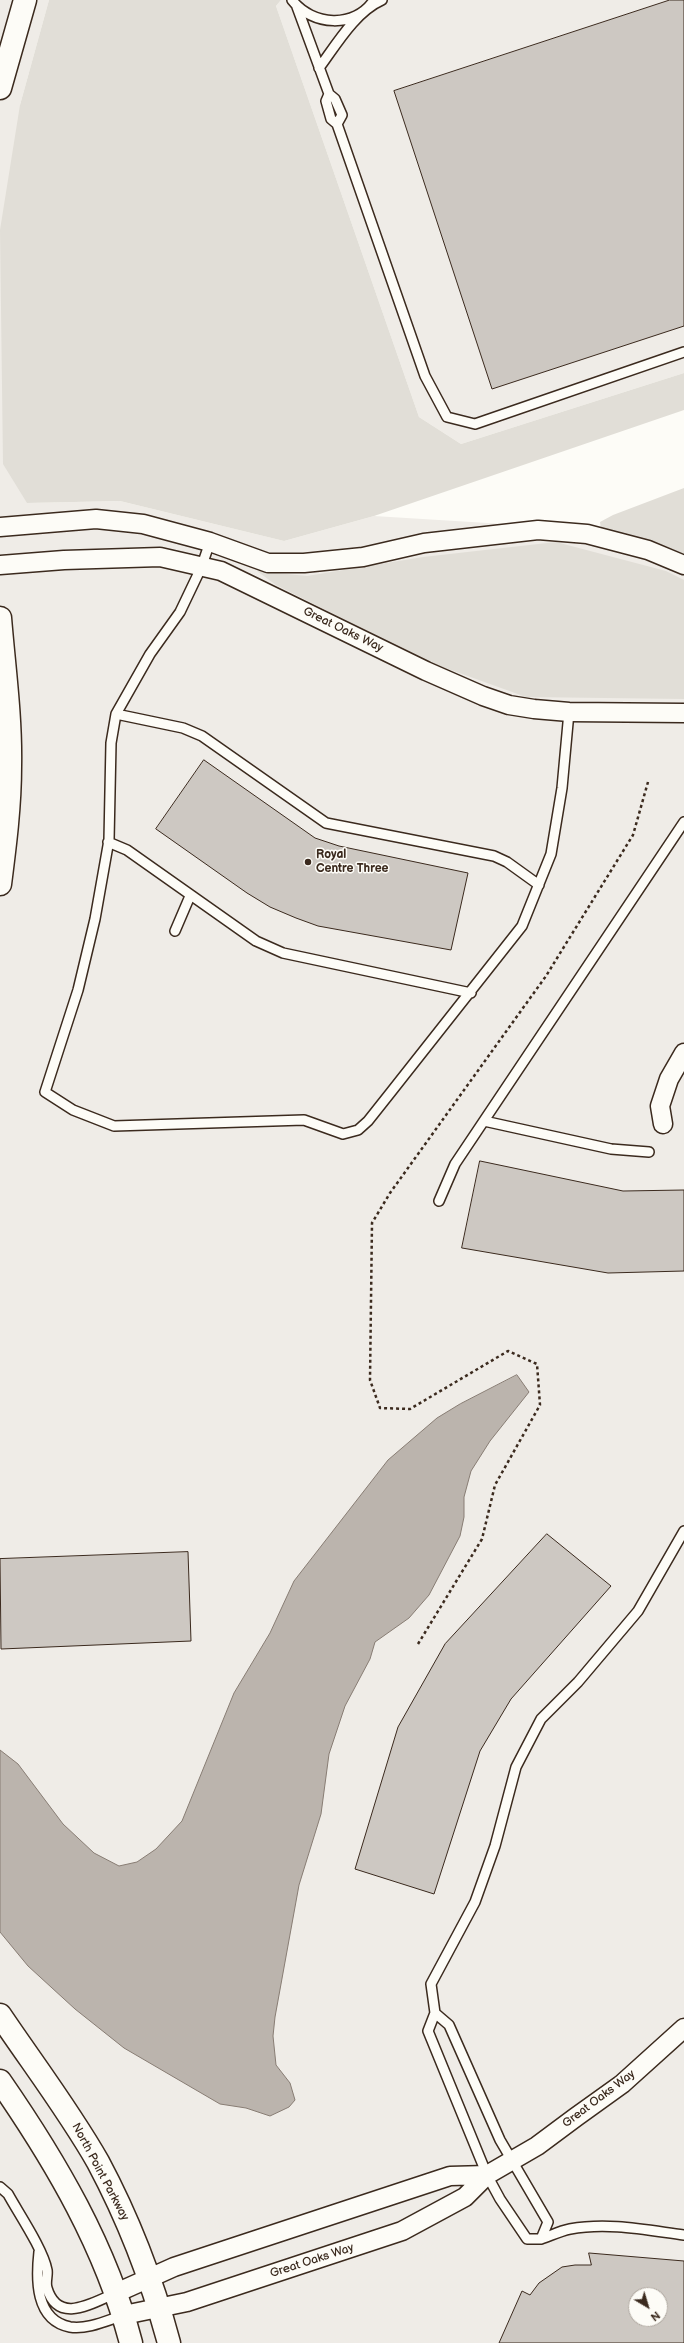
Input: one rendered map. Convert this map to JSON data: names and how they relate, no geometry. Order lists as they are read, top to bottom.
{
  "streets": {
    "street": ["Great Oaks Way", "North Point Parkway"]
  },
  "crossings": [
    ["Great Oaks Way", "North Point Parkway"]
  ],
  "places": ["Royal Centre Three"],
  "north": "bottom right"
}
